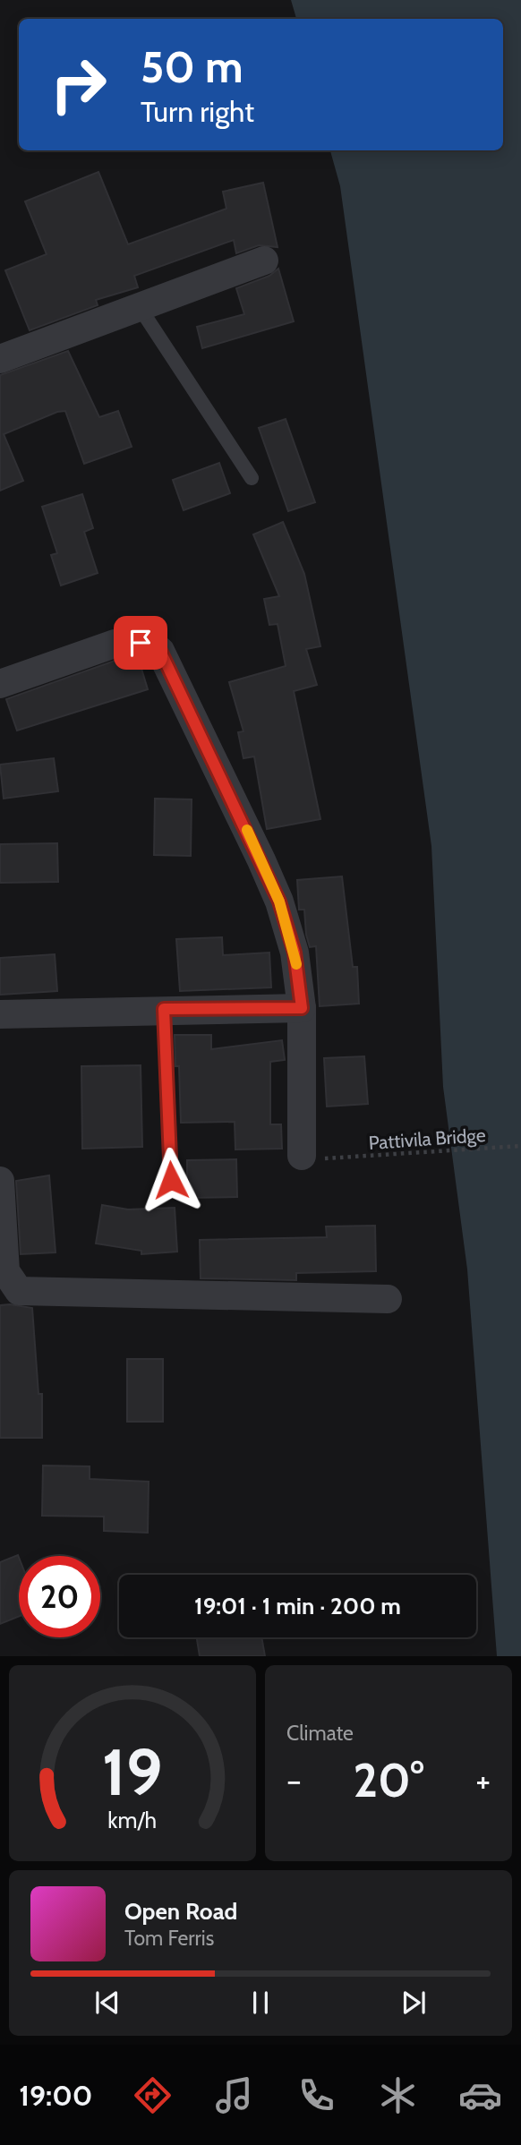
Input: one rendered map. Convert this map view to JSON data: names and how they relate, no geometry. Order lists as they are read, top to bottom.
{
  "streets": {
    "path": ["Pattivila Bridge"]
  },
  "page": {
    "turn": ["50 m", "Turn right"],
    "limit": "20",
    "trip": "19:01 · 1 min · 200 m",
    "tile": "Climate",
    "heat": ["−", "20°", "+"],
    "song": ["Open Road", "Tom Ferris"],
    "tabs": "19:00",
    "gauge": ["19", "km/h"]
  }
}
